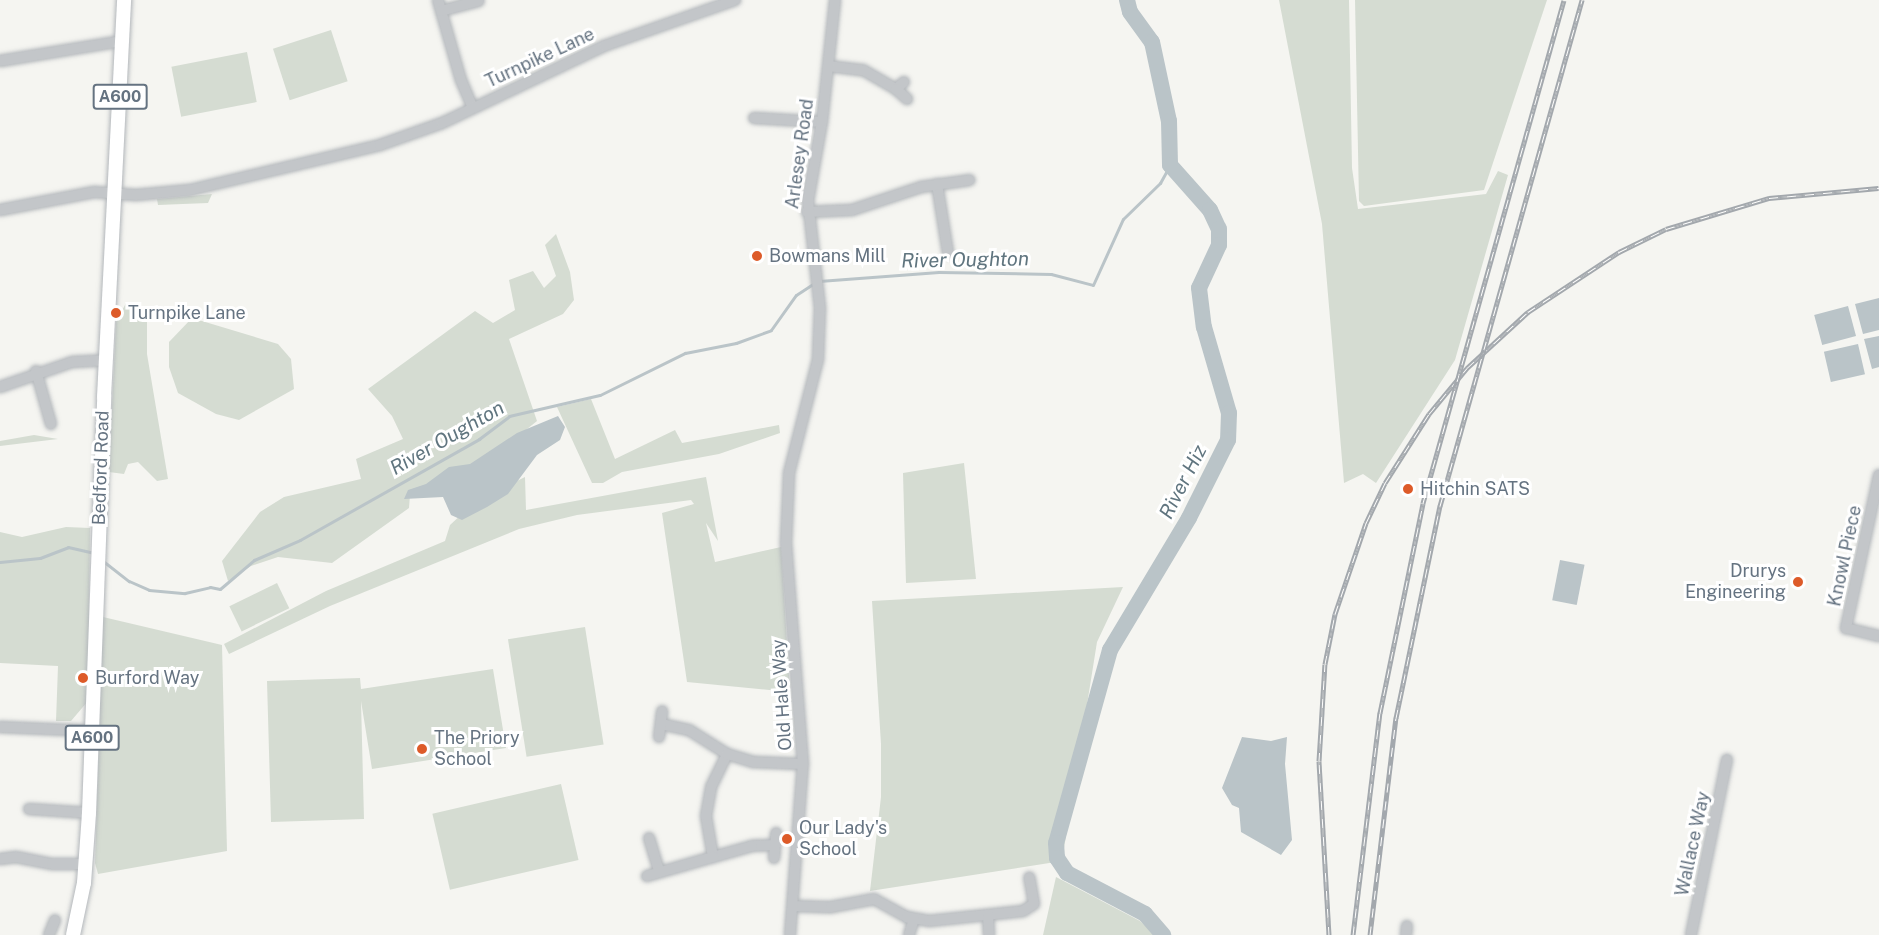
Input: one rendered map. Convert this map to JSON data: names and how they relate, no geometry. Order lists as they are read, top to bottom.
{
  "streets": {
    "main road": ["A600", "Bedford Road"],
    "street": [
      "Turnpike Lane",
      "Arlesey Road",
      "Knowl Piece",
      "Old Hale Way",
      "Wallace Way"
    ]
  },
  "crossings": [
    ["Turnpike Lane", "Bedford Road"],
    ["Arlesey Road", "Old Hale Way"]
  ],
  "water": ["River Oughton", "River Hiz"],
  "places": [
    "Bowmans Mill",
    "Turnpike Lane",
    "Hitchin SATS",
    "Drurys Engineering",
    "Burford Way",
    "The Priory School",
    "Our Lady's School"
  ]
}
